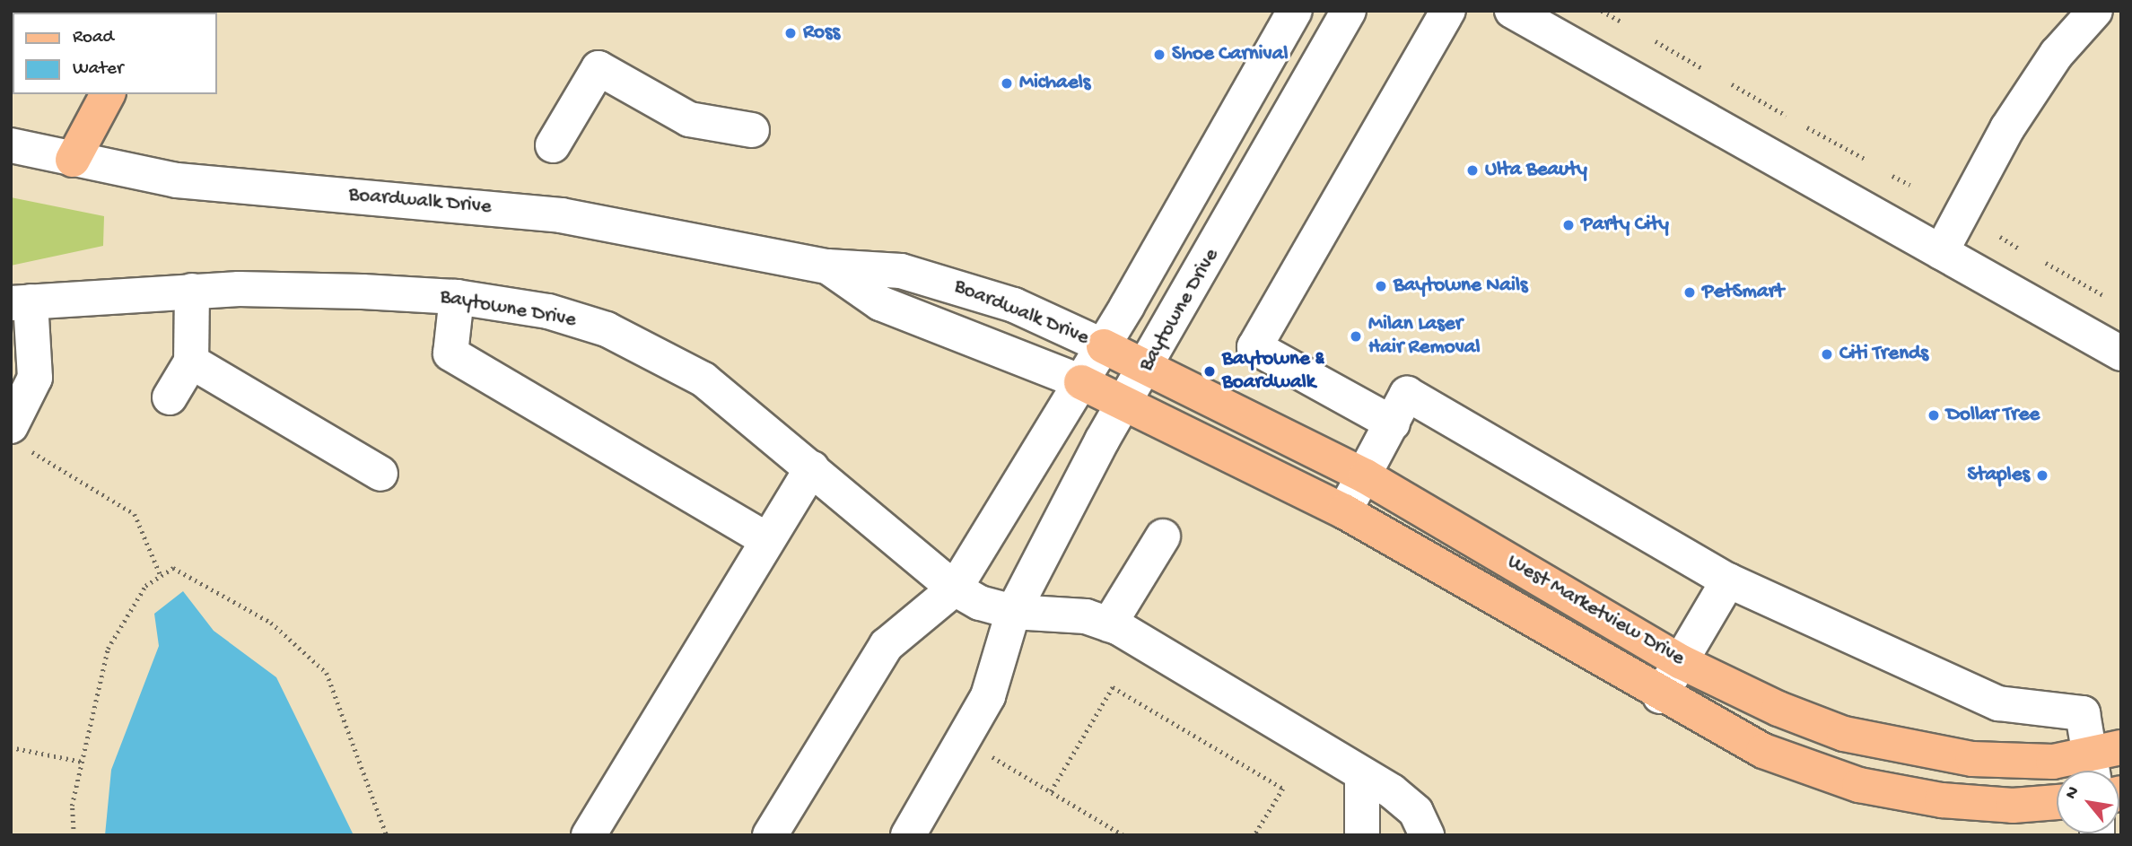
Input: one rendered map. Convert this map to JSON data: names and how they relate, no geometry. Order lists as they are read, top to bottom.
{
  "streets": {
    "main road": ["West Marketview Drive"],
    "street": ["Boardwalk Drive", "Baytowne Drive"]
  },
  "crossings": [
    ["Boardwalk Drive", "West Marketview Drive"],
    ["Baytowne Drive", "West Marketview Drive"]
  ],
  "places": [
    "Ross",
    "Shoe Carnival",
    "Michaels",
    "Ulta Beauty",
    "Party City",
    "Baytowne Nails",
    "PetSmart",
    "Milan Laser Hair Removal",
    "Citi Trends",
    "Baytowne & Boardwalk",
    "Dollar Tree",
    "Staples"
  ],
  "legend": ["Road", "Water"],
  "north": "top left"
}
